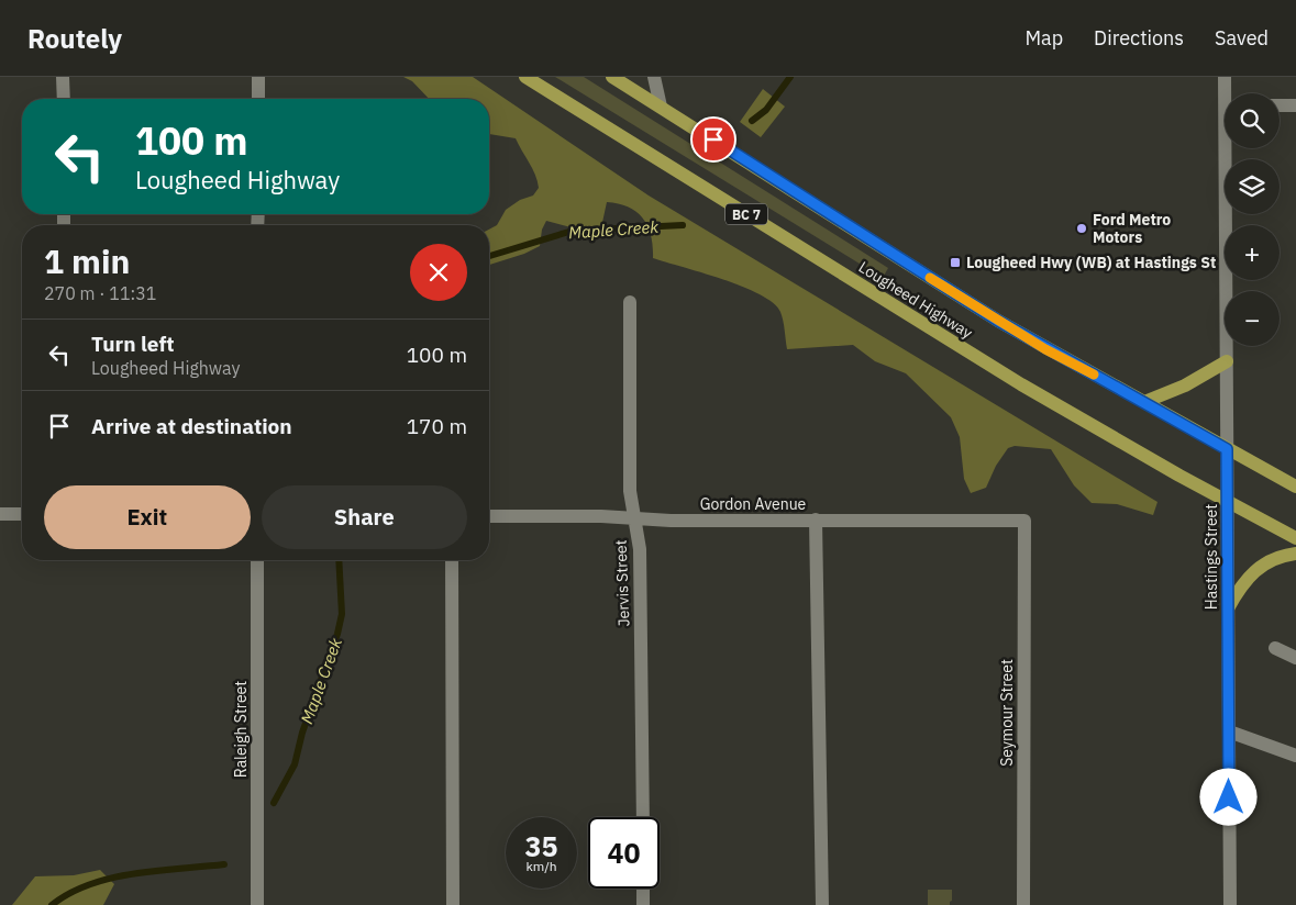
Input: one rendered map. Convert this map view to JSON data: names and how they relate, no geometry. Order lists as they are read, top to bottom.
{
  "streets": {
    "main road": ["BC 7", "Lougheed Highway"],
    "street": [
      "Gordon Avenue",
      "Hastings Street",
      "Jervis Street",
      "Seymour Street",
      "Raleigh Street"
    ]
  },
  "crossings": [
    ["Lougheed Highway", "Hastings Street"],
    ["Gordon Avenue", "Jervis Street"],
    ["Gordon Avenue", "Seymour Street"]
  ],
  "water": ["Maple Creek"],
  "places": {
    "other": ["Ford Metro Motors"],
    "transit": ["Lougheed Hwy (WB) at Hastings St"]
  },
  "page": {
    "header": "Routely",
    "nav": ["Map", "Directions", "Saved"],
    "map_buttons": ["+", "−"],
    "turn": ["100 m", "Lougheed Highway"],
    "heading": ["1 min", "270 m · 11:31"],
    "list": [
      {
        "name": "Turn left",
        "note": "Lougheed Highway",
        "value": "100 m"
      },
      {
        "name": "Arrive at destination",
        "value": "170 m"
      }
    ],
    "buttons": ["Exit", "Share"],
    "speed": "35 km/h",
    "limit": "40"
  }
}
